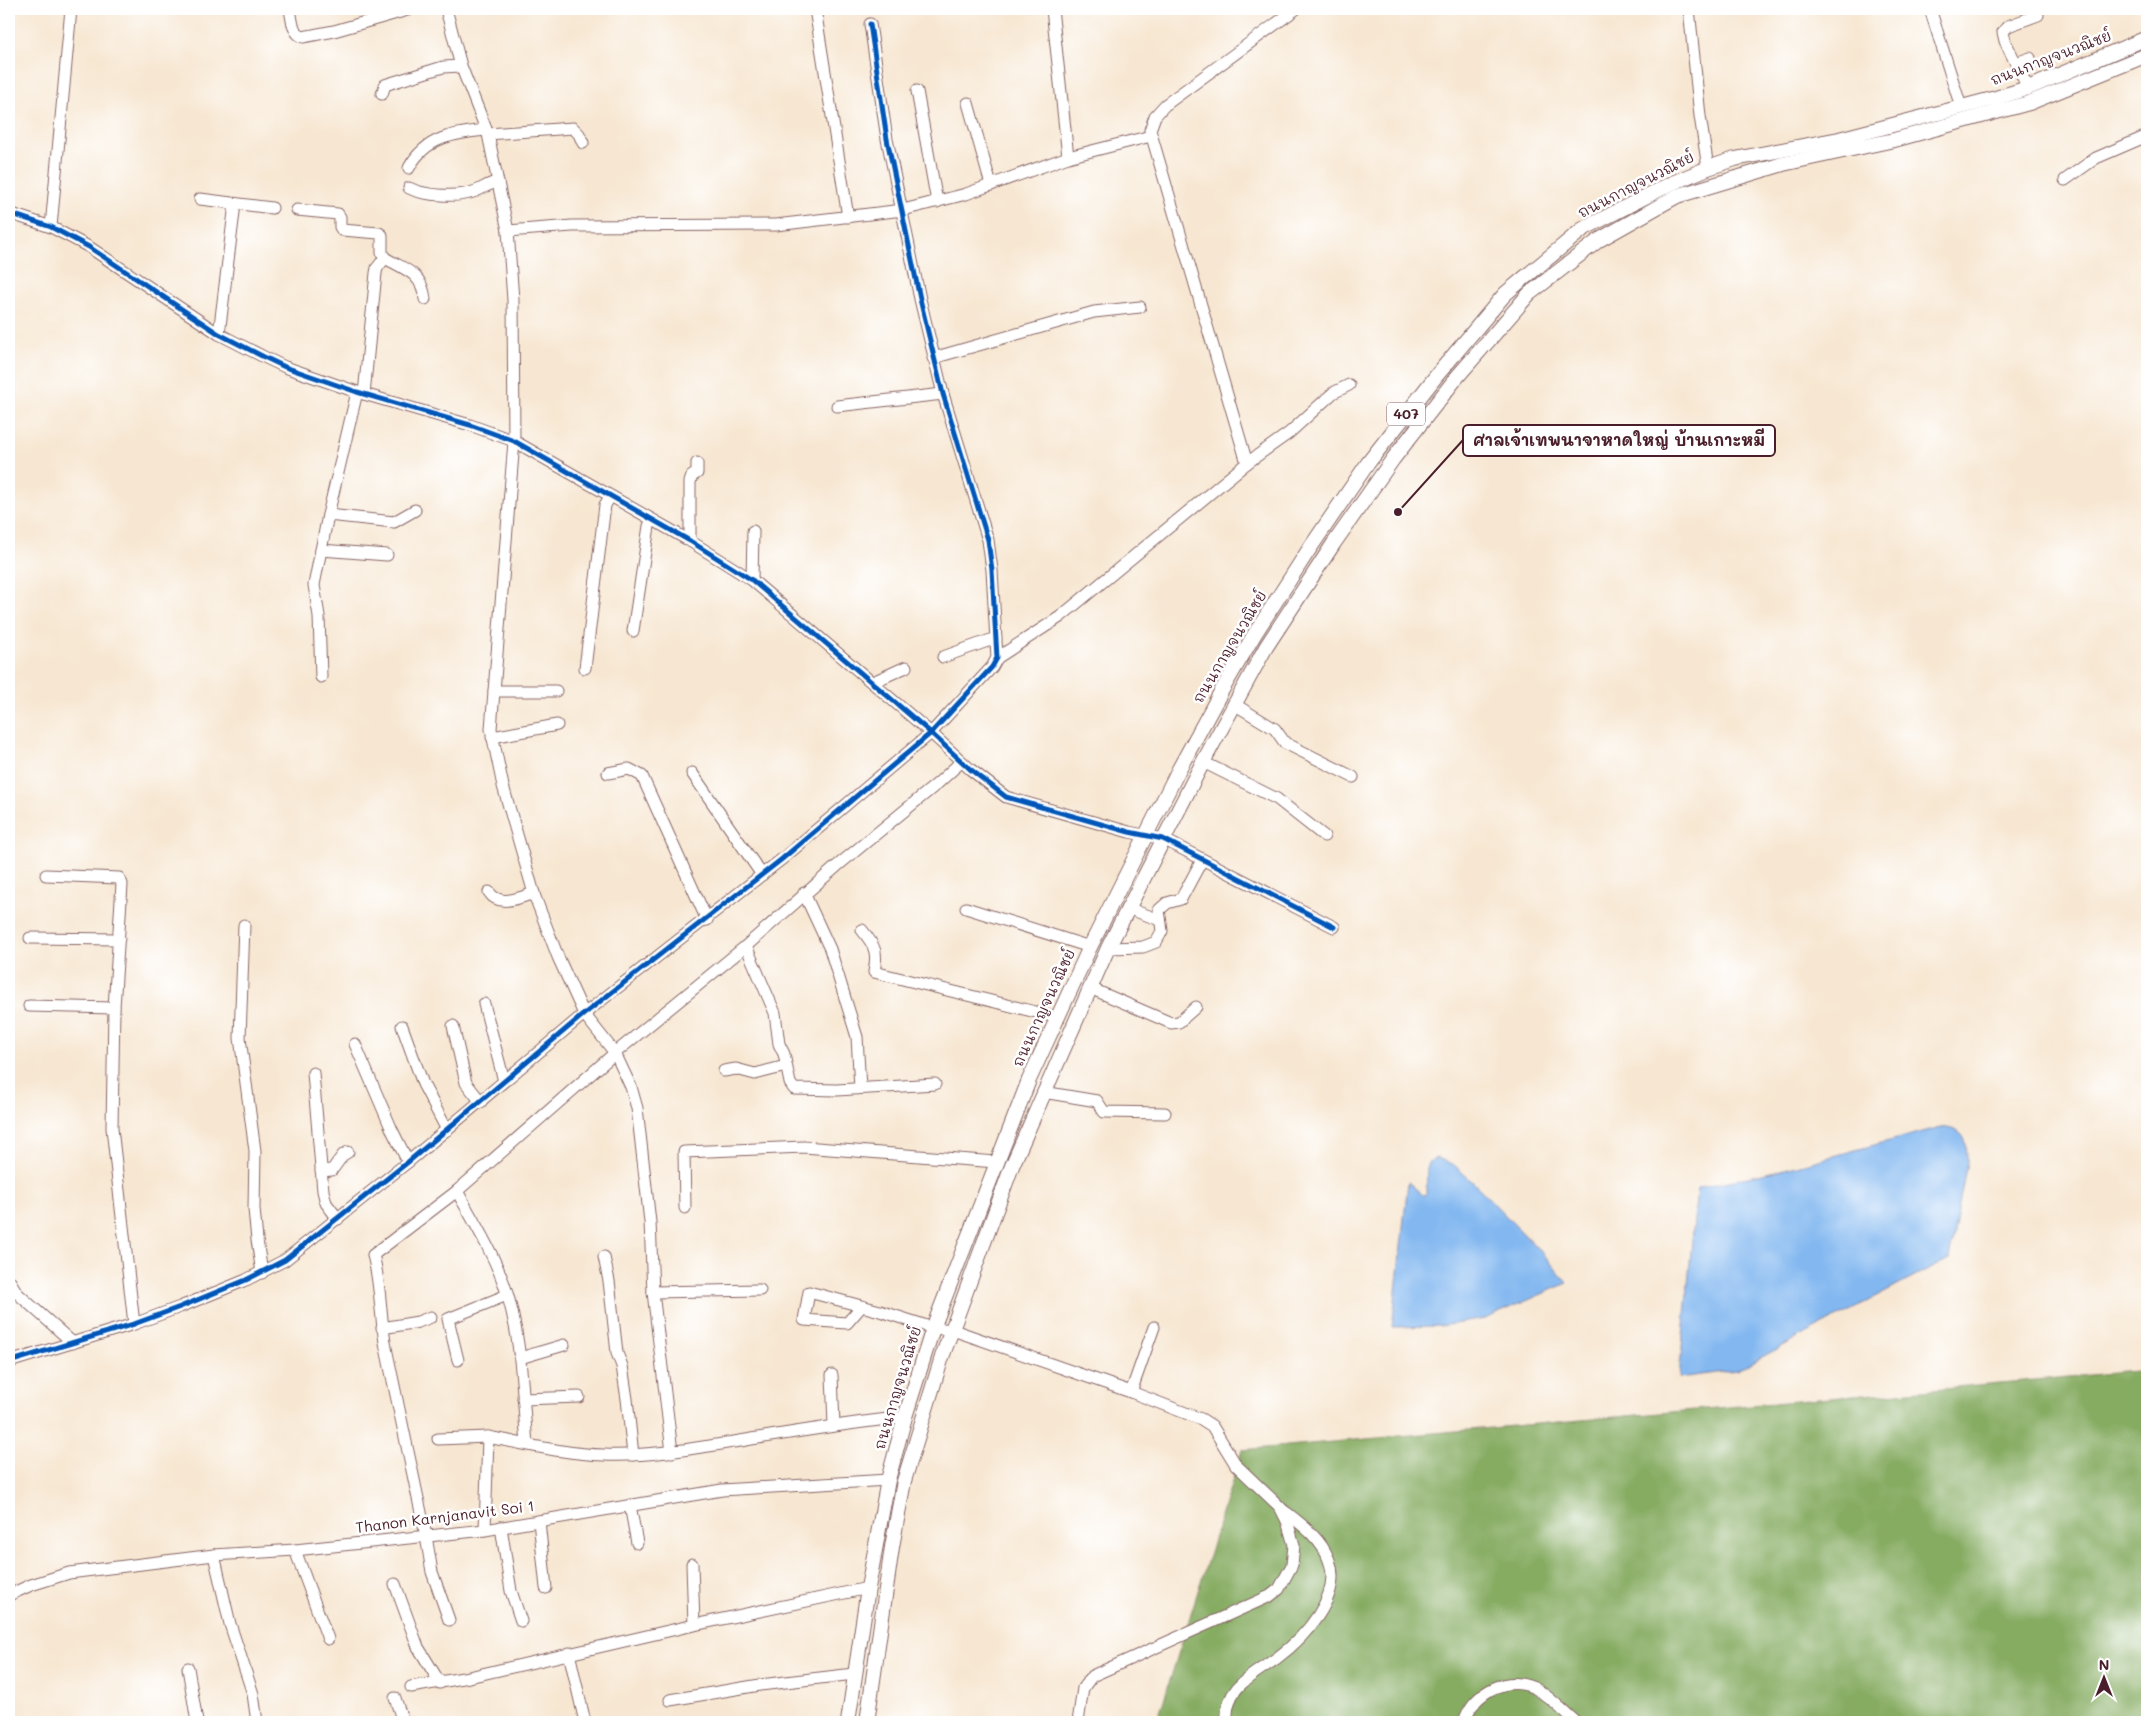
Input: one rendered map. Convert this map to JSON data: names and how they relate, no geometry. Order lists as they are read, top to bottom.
{
  "streets": {
    "main road": ["ถนนกาญจนวณิชย์", "407"],
    "street": ["Thanon Karnjanavit Soi 1"]
  },
  "crossings": [
    ["ถนนกาญจนวณิชย์", "Thanon Karnjanavit Soi 1"]
  ],
  "places": ["ศาลเจ้าเทพนาจาหาดใหญ่ บ้านเกาะหมี"],
  "north": "top"
}
